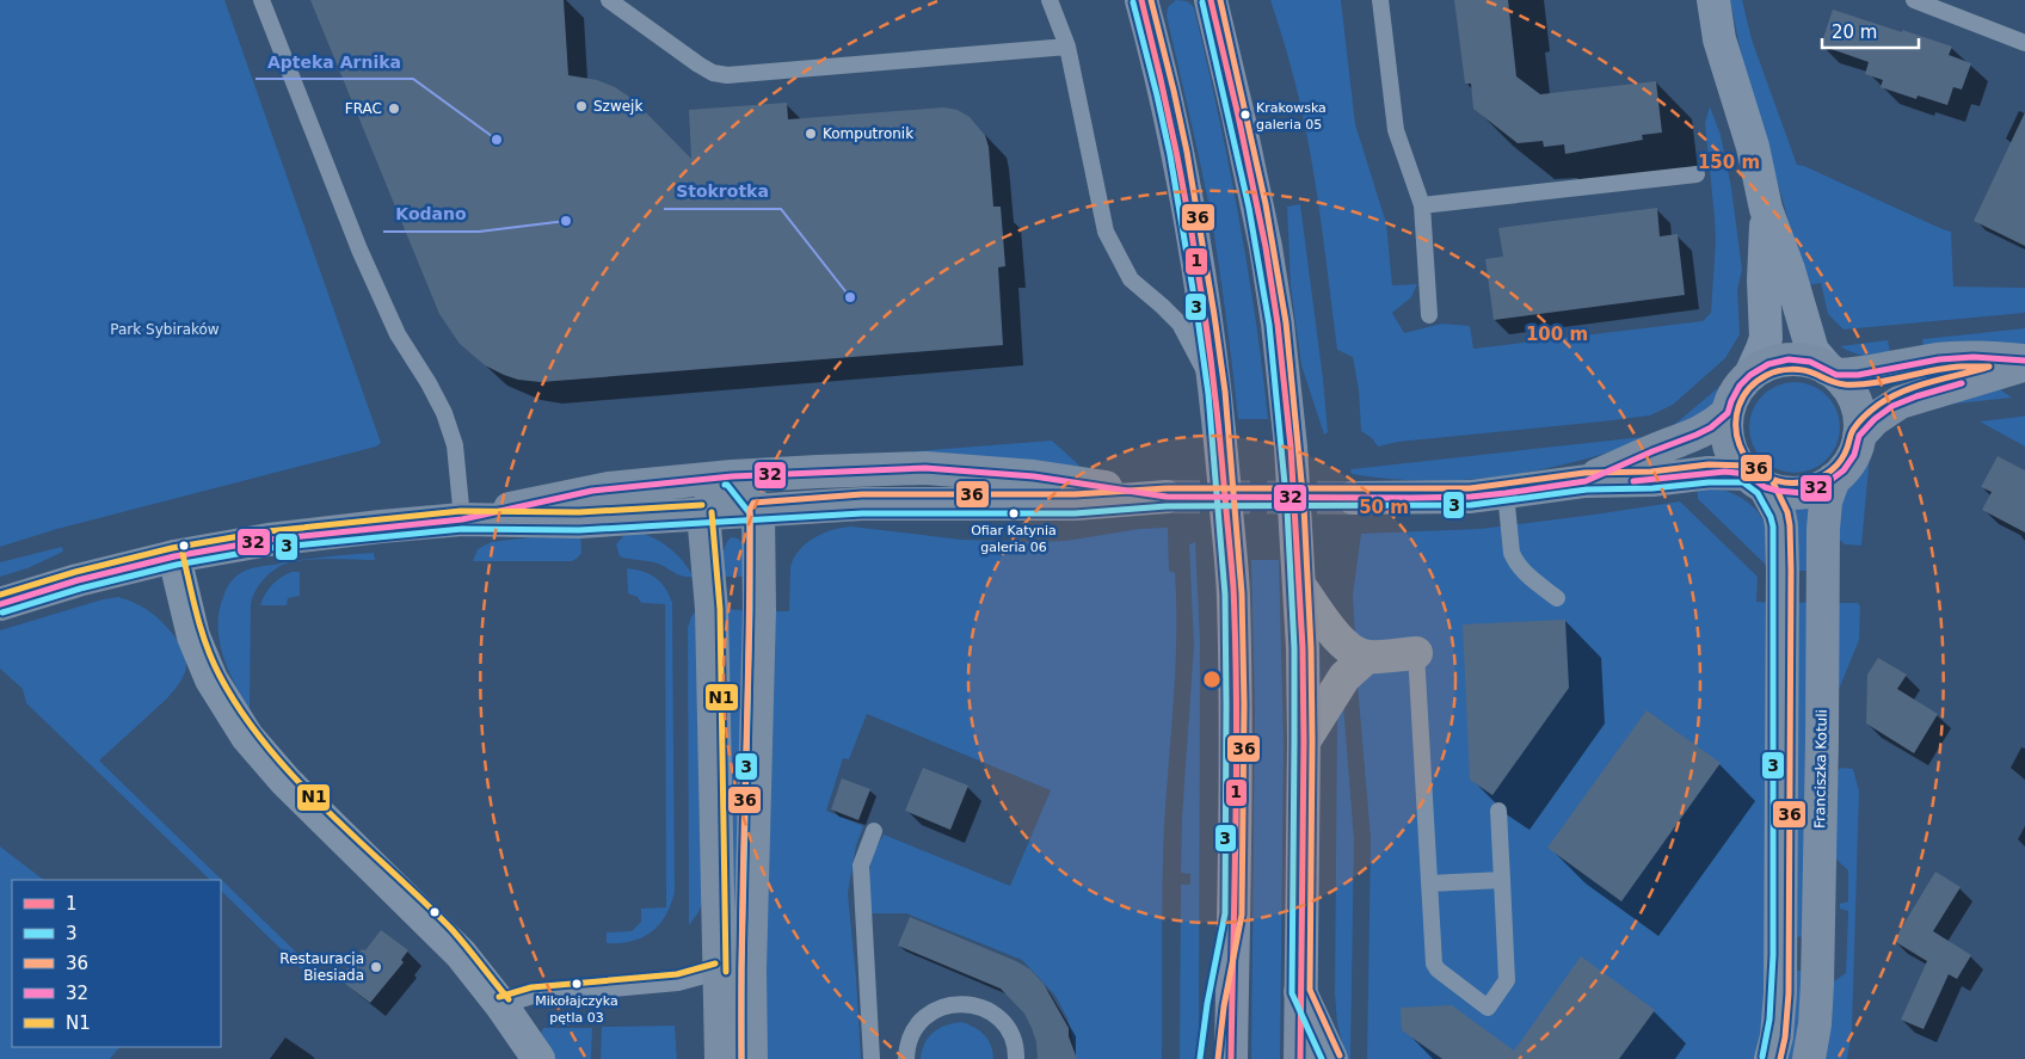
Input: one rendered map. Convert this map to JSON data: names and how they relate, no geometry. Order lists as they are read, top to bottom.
{
  "streets": {
    "street": ["Franciszka Kotuli"]
  },
  "parks": ["Park Sybiraków"],
  "places": [
    "Szwejk",
    "FRAC",
    "Krakowska galeria 05",
    "Komputronik",
    "Apteka Arnika",
    "Kodano",
    "Stokrotka",
    "Ofiar Katynia galeria 06",
    "Restauracja Biesiada",
    "Mikołajczyka pętla 03"
  ],
  "lines": [
    "transit line 1",
    "transit line 36",
    "transit line 3",
    "transit line 32",
    "transit line N1"
  ],
  "legend": [
    "1",
    "3",
    "36",
    "32",
    "N1"
  ],
  "scale_bar": "20 m",
  "rings": ["150 m", "100 m", "50 m"]
}
